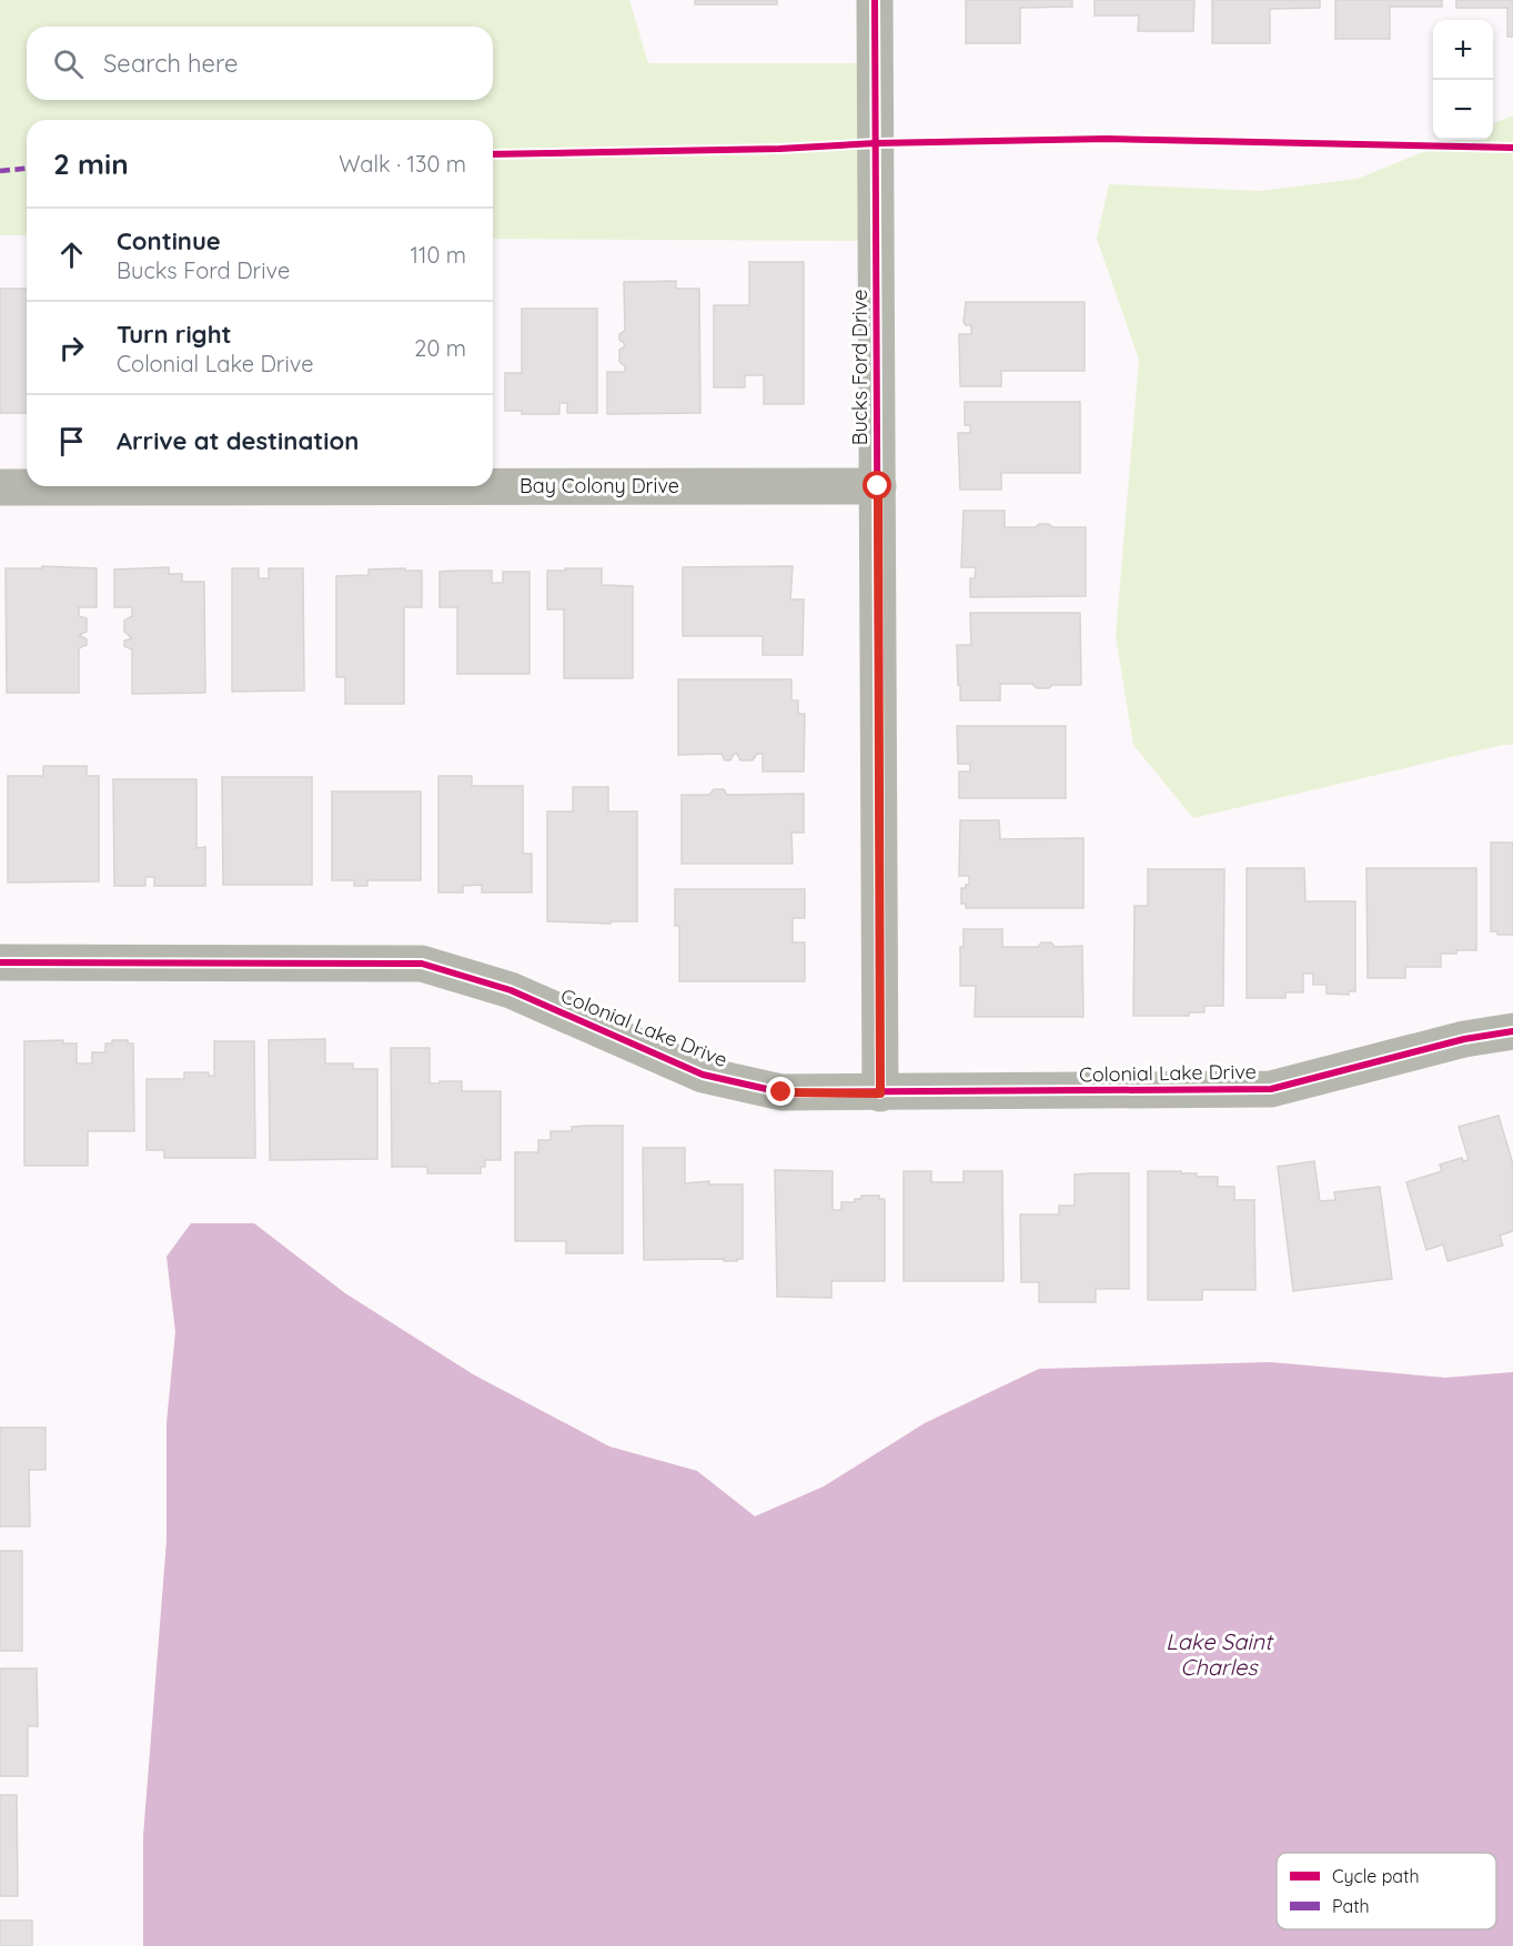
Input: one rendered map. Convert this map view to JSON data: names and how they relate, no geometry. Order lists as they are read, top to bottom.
{
  "streets": {
    "street": ["Bucks Ford Drive", "Bay Colony Drive", "Colonial Lake Drive"]
  },
  "crossings": [
    ["Bucks Ford Drive", "Bay Colony Drive"],
    ["Bucks Ford Drive", "Colonial Lake Drive"]
  ],
  "water": ["Lake Saint Charles"],
  "legend": ["Cycle path", "Path"],
  "page": {
    "map_buttons": ["+", "−"],
    "search": "Search here",
    "heading": ["2 min", "Walk · 130 m"],
    "list": [
      ["Continue", "Bucks Ford Drive", "110 m"],
      ["Turn right", "Colonial Lake Drive", "20 m"],
      "Arrive at destination"
    ]
  }
}
